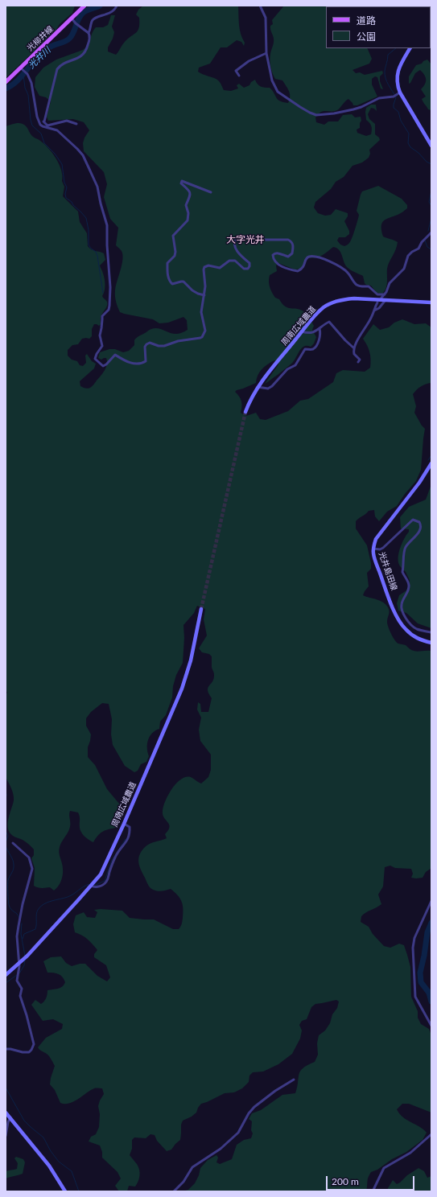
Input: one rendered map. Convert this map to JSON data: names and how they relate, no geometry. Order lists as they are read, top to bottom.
{
  "streets": {
    "main road": ["光柳井線"],
    "street": ["周南広域農道", "光井島田線"]
  },
  "districts": ["大字光井"],
  "water": ["光井川"],
  "legend": ["道路", "公園"],
  "scale_bar": "200 m"
}
